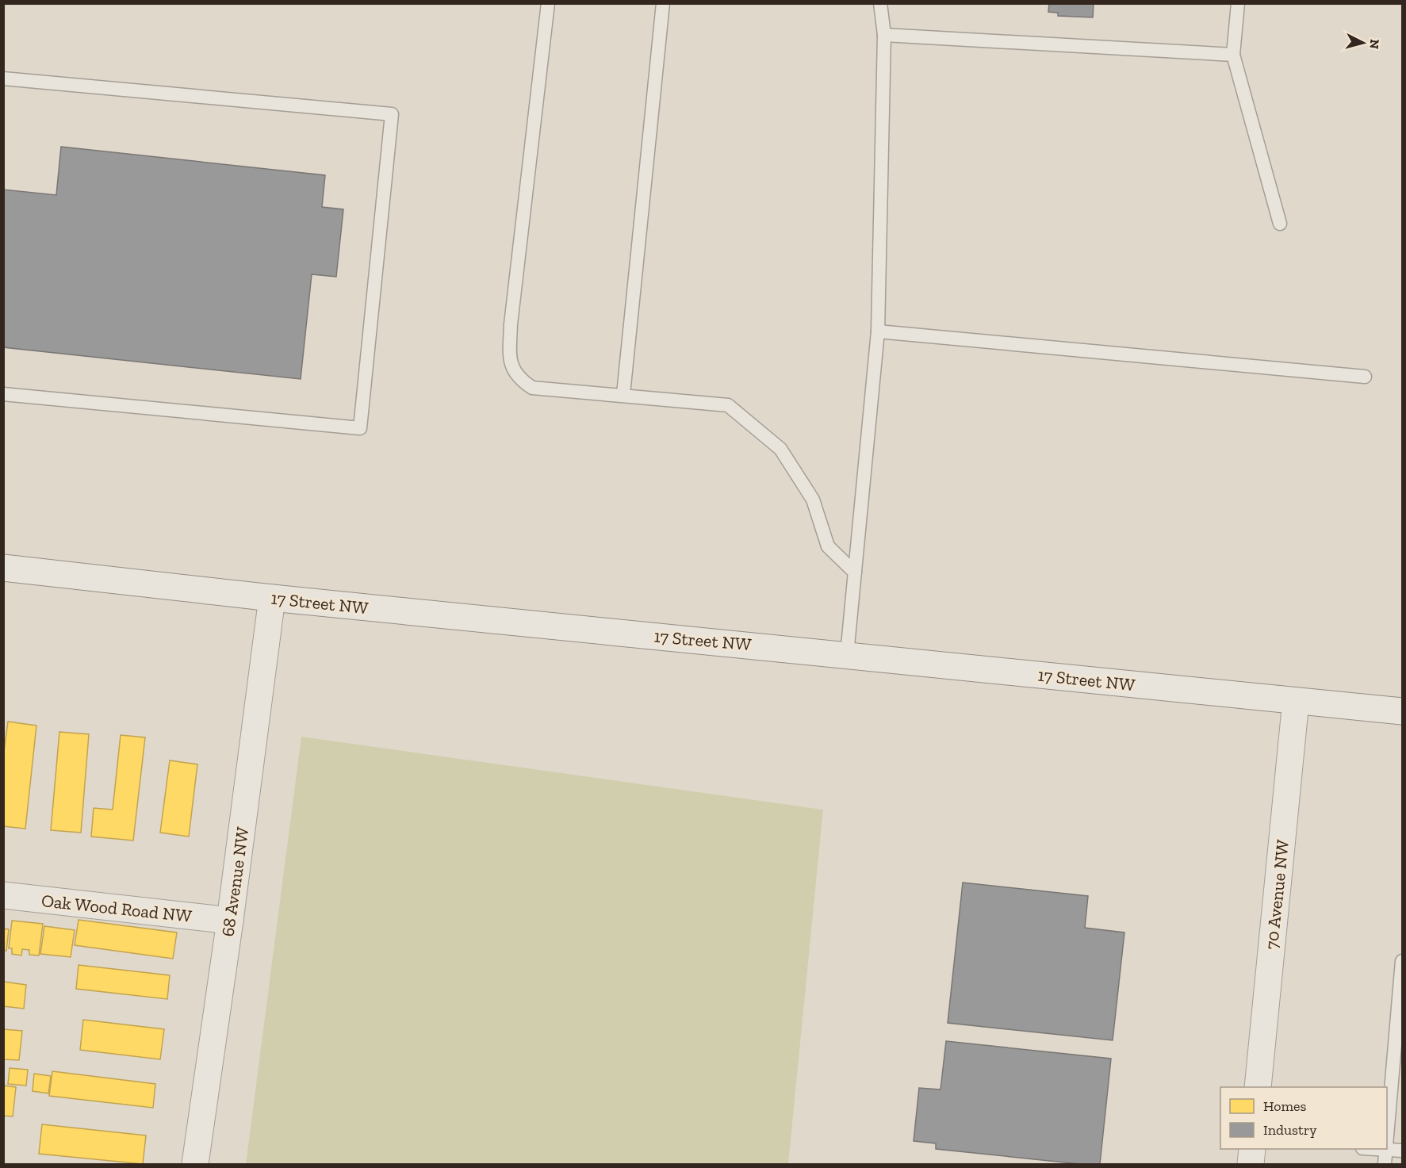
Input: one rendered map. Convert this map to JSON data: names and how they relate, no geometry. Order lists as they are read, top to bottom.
{
  "streets": {
    "main road": [
      "17 Street NW",
      "68 Avenue NW",
      "70 Avenue NW",
      "Oak Wood Road NW"
    ]
  },
  "crossings": [
    ["17 Street NW", "68 Avenue NW"],
    ["17 Street NW", "70 Avenue NW"],
    ["68 Avenue NW", "Oak Wood Road NW"]
  ],
  "legend": ["Homes", "Industry"],
  "north": "right"
}
